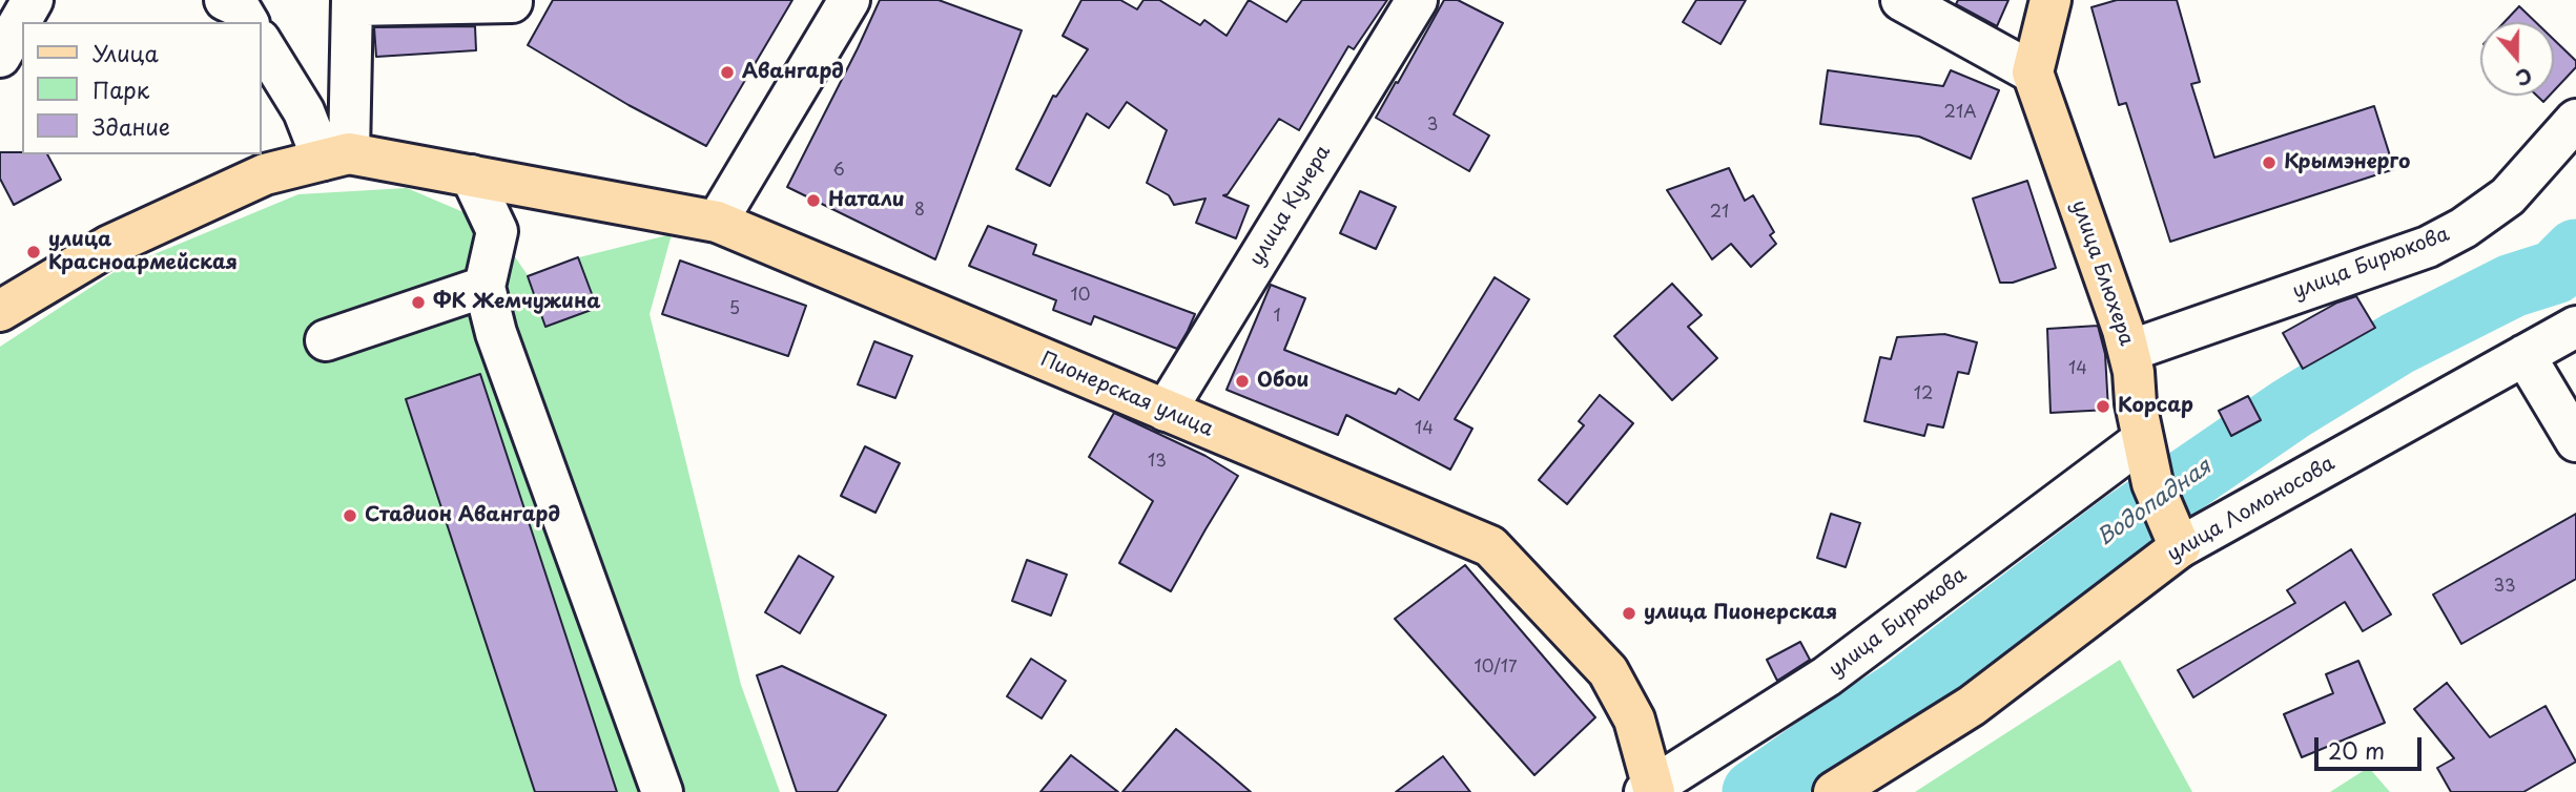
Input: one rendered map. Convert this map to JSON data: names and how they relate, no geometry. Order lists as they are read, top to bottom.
{
  "streets": {
    "main road": ["улица Блюхера", "Пионерская улица", "улица Ломоносова"],
    "street": ["улица Кучера", "улица Бирюкова"]
  },
  "crossings": [
    ["улица Кучера", "Пионерская улица"],
    ["улица Бирюкова", "улица Блюхера"],
    ["улица Бирюкова", "Пионерская улица"],
    ["улица Блюхера", "улица Ломоносова"]
  ],
  "water": ["Водопадная"],
  "places": [
    "Авангард",
    "Крымэнерго",
    "Натали",
    "улица Красноармейская",
    "ФК Жемчужина",
    "Обои",
    "Корсар",
    "Стадион Авангард",
    "улица Пионерская"
  ],
  "house_numbers": [
    "21А",
    "3",
    "6",
    "8",
    "21",
    "10",
    "5",
    "1",
    "14",
    "12",
    "14",
    "13",
    "33",
    "10/17"
  ],
  "legend": ["Улица", "Парк", "Здание"],
  "scale_bar": "20 m",
  "north": "bottom"
}
